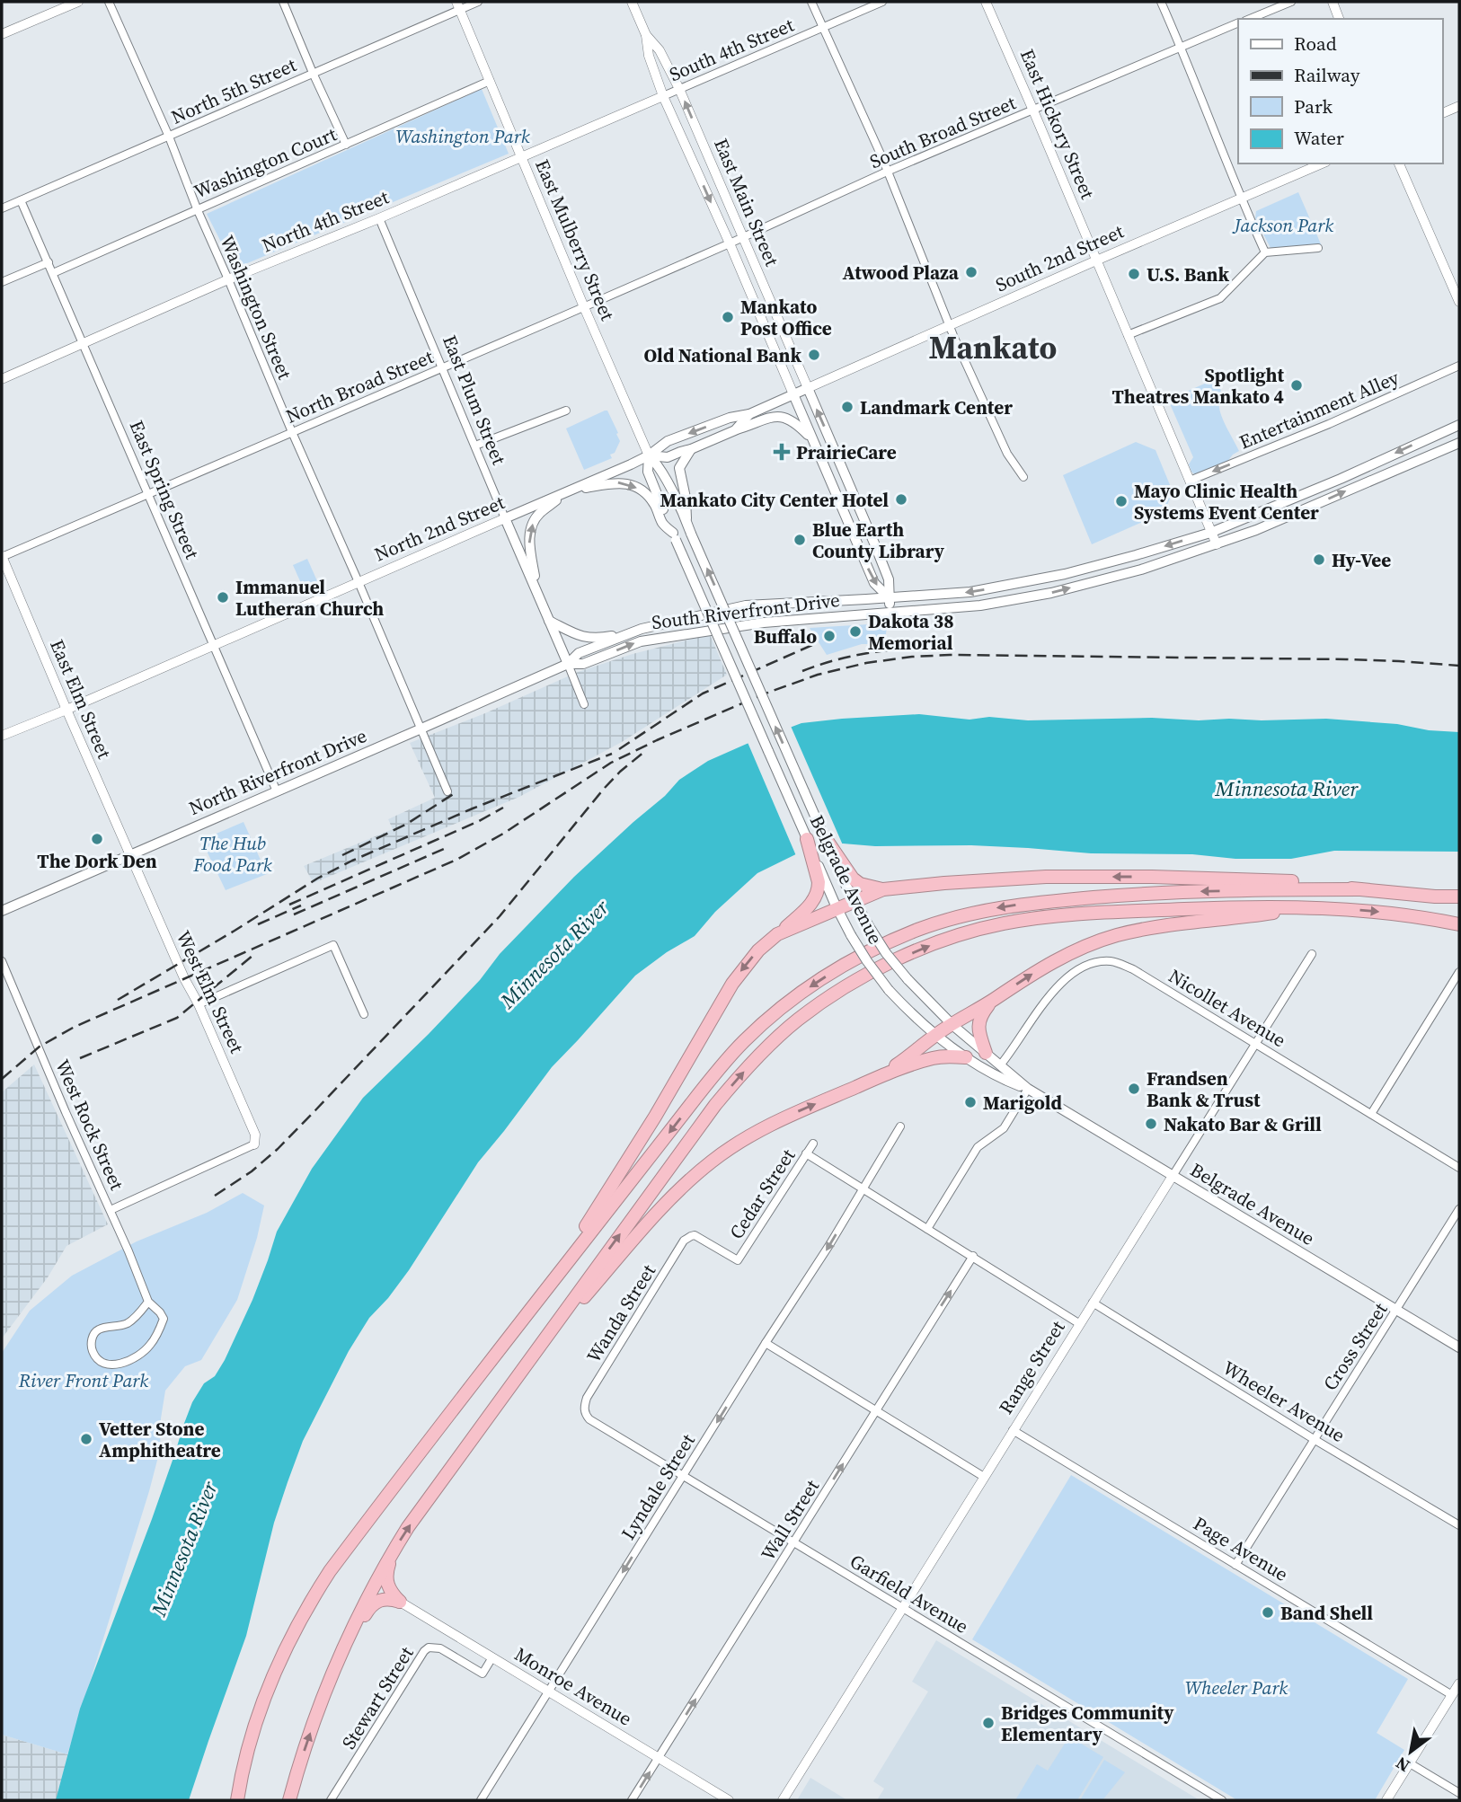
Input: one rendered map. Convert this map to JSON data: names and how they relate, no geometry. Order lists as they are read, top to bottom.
{
  "streets": {
    "main road": [
      "East Main Street",
      "East Plum Street",
      "North 2nd Street",
      "South Riverfront Drive",
      "North Riverfront Drive",
      "Belgrade Avenue"
    ],
    "street": [
      "South 4th Street",
      "North 5th Street",
      "East Hickory Street",
      "South Broad Street",
      "Washington Court",
      "North 4th Street",
      "East Mulberry Street",
      "South 2nd Street",
      "Washington Street",
      "North Broad Street",
      "Entertainment Alley",
      "East Spring Street",
      "East Elm Street",
      "West Elm Street",
      "Nicollet Avenue",
      "West Rock Street",
      "Cedar Street",
      "Wanda Street",
      "Cross Street",
      "Range Street",
      "Wheeler Avenue",
      "Lyndale Street",
      "Wall Street",
      "Page Avenue",
      "Garfield Avenue",
      "Monroe Avenue",
      "Stewart Street"
    ]
  },
  "crossings": [
    ["South 4th Street", "East Main Street"],
    ["South 4th Street", "North 4th Street"],
    ["North 5th Street", "East Mulberry Street"],
    ["North 5th Street", "Washington Street"],
    ["North 5th Street", "East Spring Street"],
    ["East Hickory Street", "South Broad Street"],
    ["East Hickory Street", "South 2nd Street"],
    ["East Hickory Street", "Entertainment Alley"],
    ["East Hickory Street", "South Riverfront Drive"],
    ["South Broad Street", "East Main Street"],
    ["South Broad Street", "North Broad Street"],
    ["Washington Court", "East Mulberry Street"],
    ["Washington Court", "Washington Street"],
    ["Washington Court", "East Spring Street"],
    ["East Main Street", "North 4th Street"],
    ["East Main Street", "South 2nd Street"],
    ["East Main Street", "North Broad Street"],
    ["East Main Street", "North 2nd Street"],
    ["East Main Street", "South Riverfront Drive"],
    ["North 4th Street", "East Mulberry Street"],
    ["North 4th Street", "Washington Street"],
    ["North 4th Street", "East Plum Street"],
    ["North 4th Street", "East Spring Street"],
    ["East Mulberry Street", "North Broad Street"],
    ["East Mulberry Street", "North 2nd Street"],
    ["South 2nd Street", "North 2nd Street"],
    ["Washington Street", "North Broad Street"],
    ["Washington Street", "North 2nd Street"],
    ["Washington Street", "North Riverfront Drive"],
    ["North Broad Street", "East Plum Street"],
    ["North Broad Street", "East Spring Street"],
    ["North Broad Street", "East Elm Street"],
    ["East Plum Street", "North 2nd Street"],
    ["East Plum Street", "South Riverfront Drive"],
    ["East Plum Street", "North Riverfront Drive"],
    ["East Spring Street", "North 2nd Street"],
    ["East Spring Street", "North Riverfront Drive"],
    ["North 2nd Street", "East Elm Street"],
    ["South Riverfront Drive", "North Riverfront Drive"],
    ["East Elm Street", "North Riverfront Drive"],
    ["East Elm Street", "West Elm Street"],
    ["North Riverfront Drive", "West Elm Street"],
    ["Belgrade Avenue", "Nicollet Avenue"],
    ["Belgrade Avenue", "Cross Street"],
    ["Belgrade Avenue", "Range Street"],
    ["Nicollet Avenue", "Range Street"],
    ["Cedar Street", "Wanda Street"],
    ["Wanda Street", "Garfield Avenue"],
    ["Cross Street", "Wheeler Avenue"],
    ["Cross Street", "Page Avenue"],
    ["Range Street", "Wheeler Avenue"],
    ["Range Street", "Page Avenue"],
    ["Range Street", "Garfield Avenue"],
    ["Lyndale Street", "Garfield Avenue"],
    ["Lyndale Street", "Monroe Avenue"],
    ["Wall Street", "Garfield Avenue"],
    ["Wall Street", "Monroe Avenue"],
    ["Monroe Avenue", "Stewart Street"]
  ],
  "one_way": ["Entertainment Alley", "Lyndale Street", "Wall Street"],
  "districts": ["Mankato"],
  "water": ["Minnesota River"],
  "parks": [
    "Washington Park",
    "Jackson Park",
    "The Hub Food Park",
    "River Front Park",
    "Wheeler Park"
  ],
  "places": {
    "other": [
      "Atwood Plaza",
      "U.S. Bank",
      "Mankato Post Office",
      "Old National Bank",
      "Spotlight Theatres Mankato 4",
      "Landmark Center",
      "Mankato City Center Hotel",
      "Mayo Clinic Health Systems Event Center",
      "Blue Earth County Library",
      "Hy-Vee",
      "Immanuel Lutheran Church",
      "Dakota 38 Memorial",
      "Buffalo",
      "The Dork Den",
      "Frandsen Bank & Trust",
      "Marigold",
      "Nakato Bar & Grill",
      "Vetter Stone Amphitheatre",
      "Band Shell",
      "Bridges Community Elementary"
    ],
    "health": ["PrairieCare"]
  },
  "legend": [
    "Road",
    "Railway",
    "Park",
    "Water"
  ],
  "north": "bottom left"
}
